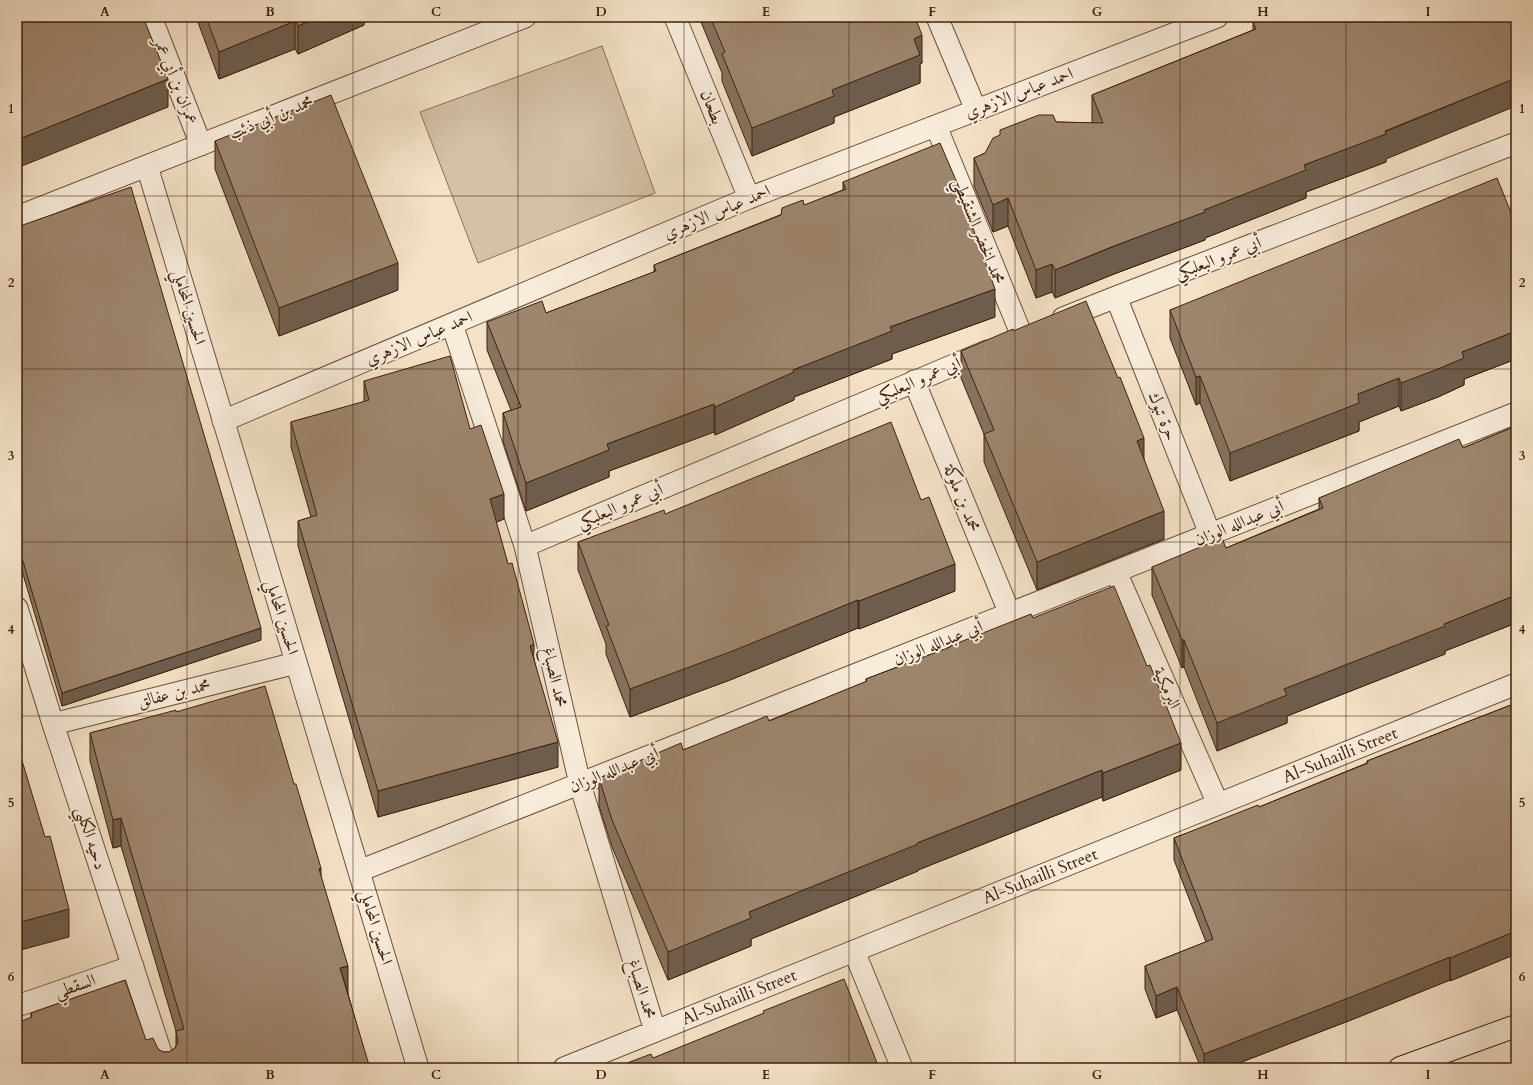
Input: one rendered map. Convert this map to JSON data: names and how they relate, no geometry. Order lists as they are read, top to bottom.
{
  "streets": {
    "street": [
      "عمران بن أبي عمر",
      "احمد عباس الازهري",
      "بطحان",
      "محمد بن أبي ذئب",
      "محمد الخضر الشنقيطي",
      "أبي عمرو البعلبكي",
      "الحسين المحاملي",
      "حرة تبوك",
      "محمد بن ملوكة",
      "أبي عبدالله الوزان",
      "محمد الصباغ",
      "البرمكية",
      "محمد بن عفالق",
      "Al-Suhailli Street",
      "دحيه الكلبي",
      "السقطي"
    ]
  },
  "crossings": [
    ["عمران بن أبي عمر", "محمد بن أبي ذئب"],
    ["احمد عباس الازهري", "بطحان"],
    ["احمد عباس الازهري", "محمد الخضر الشنقيطي"],
    ["احمد عباس الازهري", "الحسين المحاملي"],
    ["احمد عباس الازهري", "محمد الصباغ"],
    ["محمد بن أبي ذئب", "الحسين المحاملي"],
    ["محمد الخضر الشنقيطي", "أبي عمرو البعلبكي"],
    ["أبي عمرو البعلبكي", "حرة تبوك"],
    ["أبي عمرو البعلبكي", "محمد بن ملوكة"],
    ["أبي عمرو البعلبكي", "محمد الصباغ"],
    ["الحسين المحاملي", "أبي عبدالله الوزان"],
    ["الحسين المحاملي", "محمد بن عفالق"],
    ["حرة تبوك", "أبي عبدالله الوزان"],
    ["محمد بن ملوكة", "أبي عبدالله الوزان"],
    ["أبي عبدالله الوزان", "محمد الصباغ"],
    ["أبي عبدالله الوزان", "البرمكية"],
    ["محمد الصباغ", "Al-Suhailli Street"],
    ["البرمكية", "Al-Suhailli Street"],
    ["محمد بن عفالق", "دحيه الكلبي"],
    ["دحيه الكلبي", "السقطي"]
  ],
  "grid": {
    "columns": [
      "A",
      "B",
      "C",
      "D",
      "E",
      "F",
      "G",
      "H",
      "I"
    ],
    "rows": [
      "1",
      "2",
      "3",
      "4",
      "5",
      "6"
    ]
  }
}
